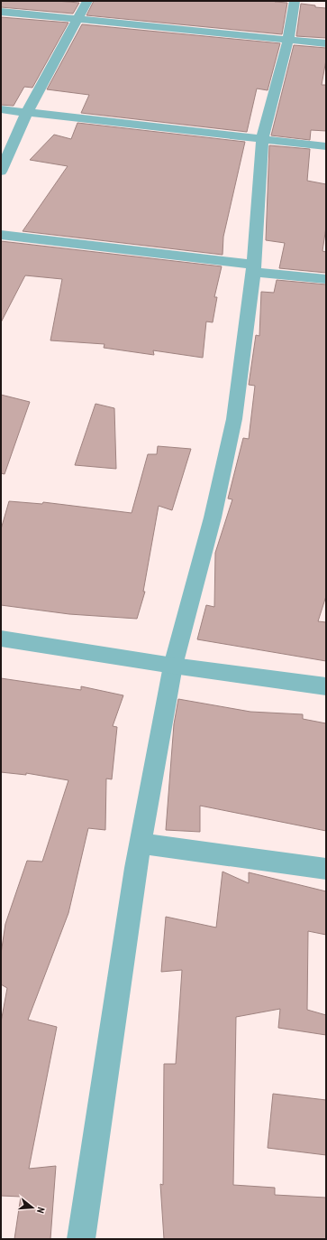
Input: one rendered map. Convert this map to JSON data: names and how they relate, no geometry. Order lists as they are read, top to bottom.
{
  "north": "right"
}
